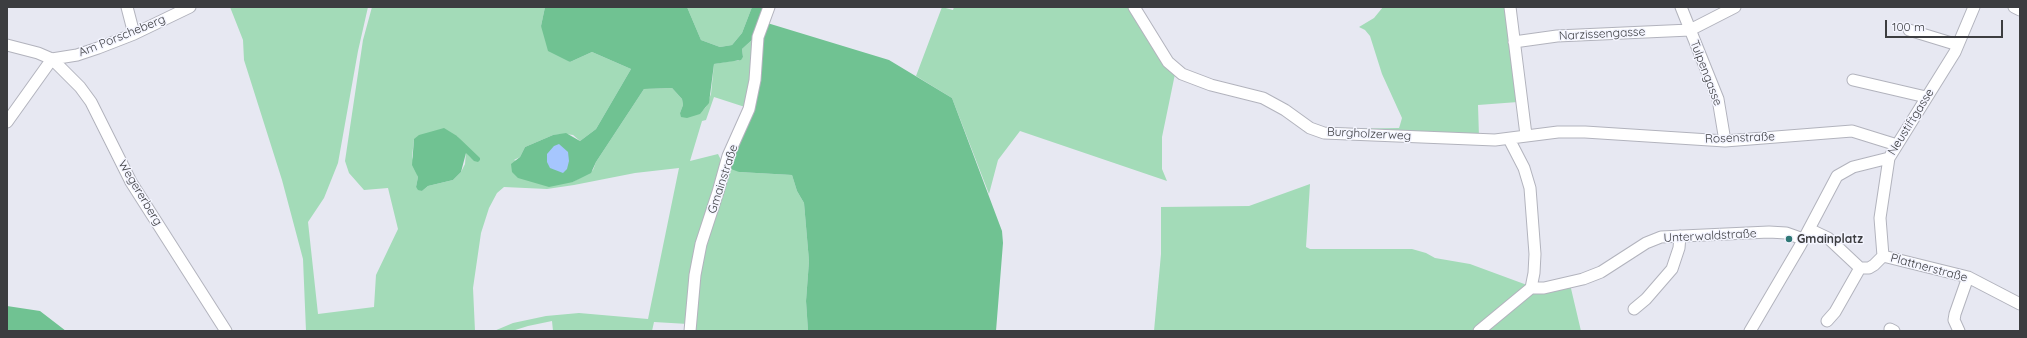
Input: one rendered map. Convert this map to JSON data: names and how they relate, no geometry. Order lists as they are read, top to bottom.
{
  "streets": {
    "street": [
      "Narzissengasse",
      "Am Porscheberg",
      "Tulpengasse",
      "Neustiftgasse",
      "Burgholzerweg",
      "Rosenstraße",
      "Gmainstraße",
      "Wegererberg",
      "Unterwaldstraße",
      "Plattnerstraße"
    ]
  },
  "crossings": [
    ["Narzissengasse", "Tulpengasse"],
    ["Am Porscheberg", "Wegererberg"],
    ["Tulpengasse", "Rosenstraße"],
    ["Neustiftgasse", "Rosenstraße"],
    ["Neustiftgasse", "Unterwaldstraße"],
    ["Neustiftgasse", "Plattnerstraße"],
    ["Burgholzerweg", "Rosenstraße"]
  ],
  "places": ["Gmainplatz"],
  "scale_bar": "100 m"
}
